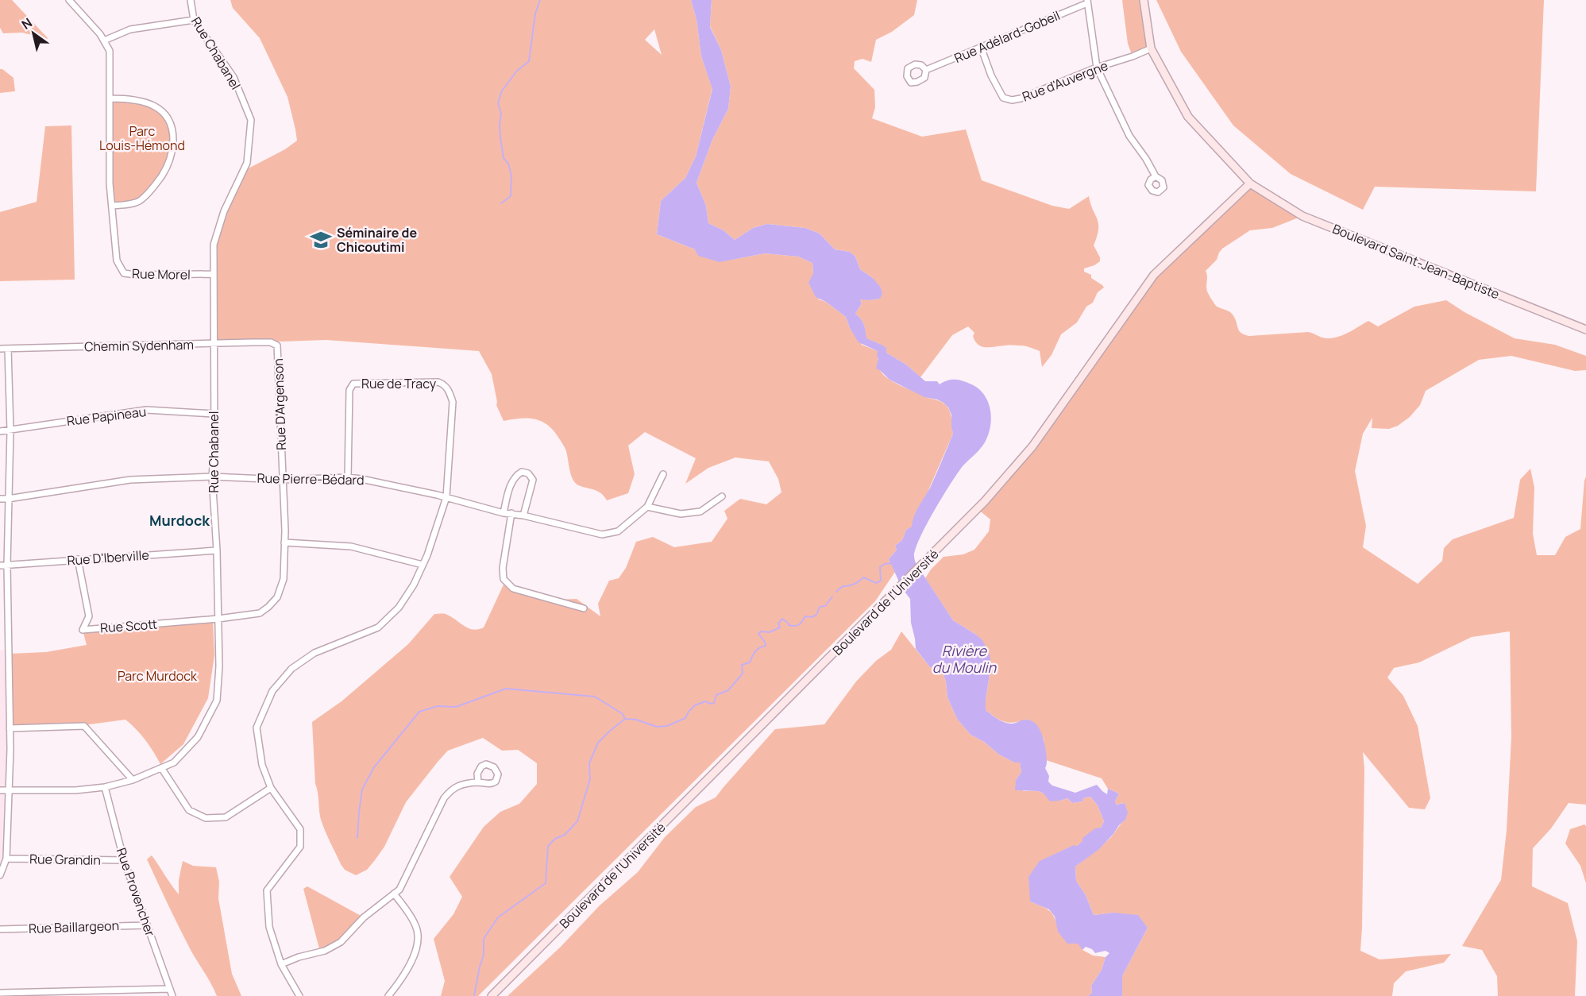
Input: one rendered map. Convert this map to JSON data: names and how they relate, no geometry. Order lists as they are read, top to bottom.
{
  "streets": {
    "main road": ["Boulevard Saint-Jean-Baptiste", "Boulevard de l'Université"],
    "street": [
      "Rue Adélard-Gobeil",
      "Rue Chabanel",
      "Rue d'Auvergne",
      "Rue Morel",
      "Chemin Sydenham",
      "Rue de Tracy",
      "Rue D'Argenson",
      "Rue Papineau",
      "Rue Pierre-Bédard",
      "Rue D'Iberville",
      "Rue Scott",
      "Rue Grandin",
      "Rue Provencher",
      "Rue Baillargeon"
    ]
  },
  "crossings": [
    ["Rue Adélard-Gobeil", "Rue d'Auvergne"],
    ["Rue Chabanel", "Rue Morel"],
    ["Rue Chabanel", "Chemin Sydenham"],
    ["Rue Chabanel", "Rue D'Argenson"],
    ["Rue Chabanel", "Rue Papineau"],
    ["Rue Chabanel", "Rue Pierre-Bédard"],
    ["Rue Chabanel", "Rue D'Iberville"],
    ["Rue Chabanel", "Rue Scott"],
    ["Rue Chabanel", "Rue Provencher"],
    ["Rue d'Auvergne", "Boulevard Saint-Jean-Baptiste"],
    ["Boulevard Saint-Jean-Baptiste", "Boulevard de l'Université"],
    ["Chemin Sydenham", "Rue D'Argenson"],
    ["Rue de Tracy", "Rue Pierre-Bédard"],
    ["Rue D'Argenson", "Rue Pierre-Bédard"],
    ["Rue D'Argenson", "Rue Scott"],
    ["Rue D'Iberville", "Rue Scott"],
    ["Rue Grandin", "Rue Provencher"],
    ["Rue Provencher", "Rue Baillargeon"]
  ],
  "districts": ["Murdock"],
  "water": ["Rivière du Moulin"],
  "parks": ["Parc Louis-Hémond", "Parc Murdock"],
  "places": {
    "school or university": ["Séminaire de Chicoutimi"]
  },
  "north": "top left"
}
